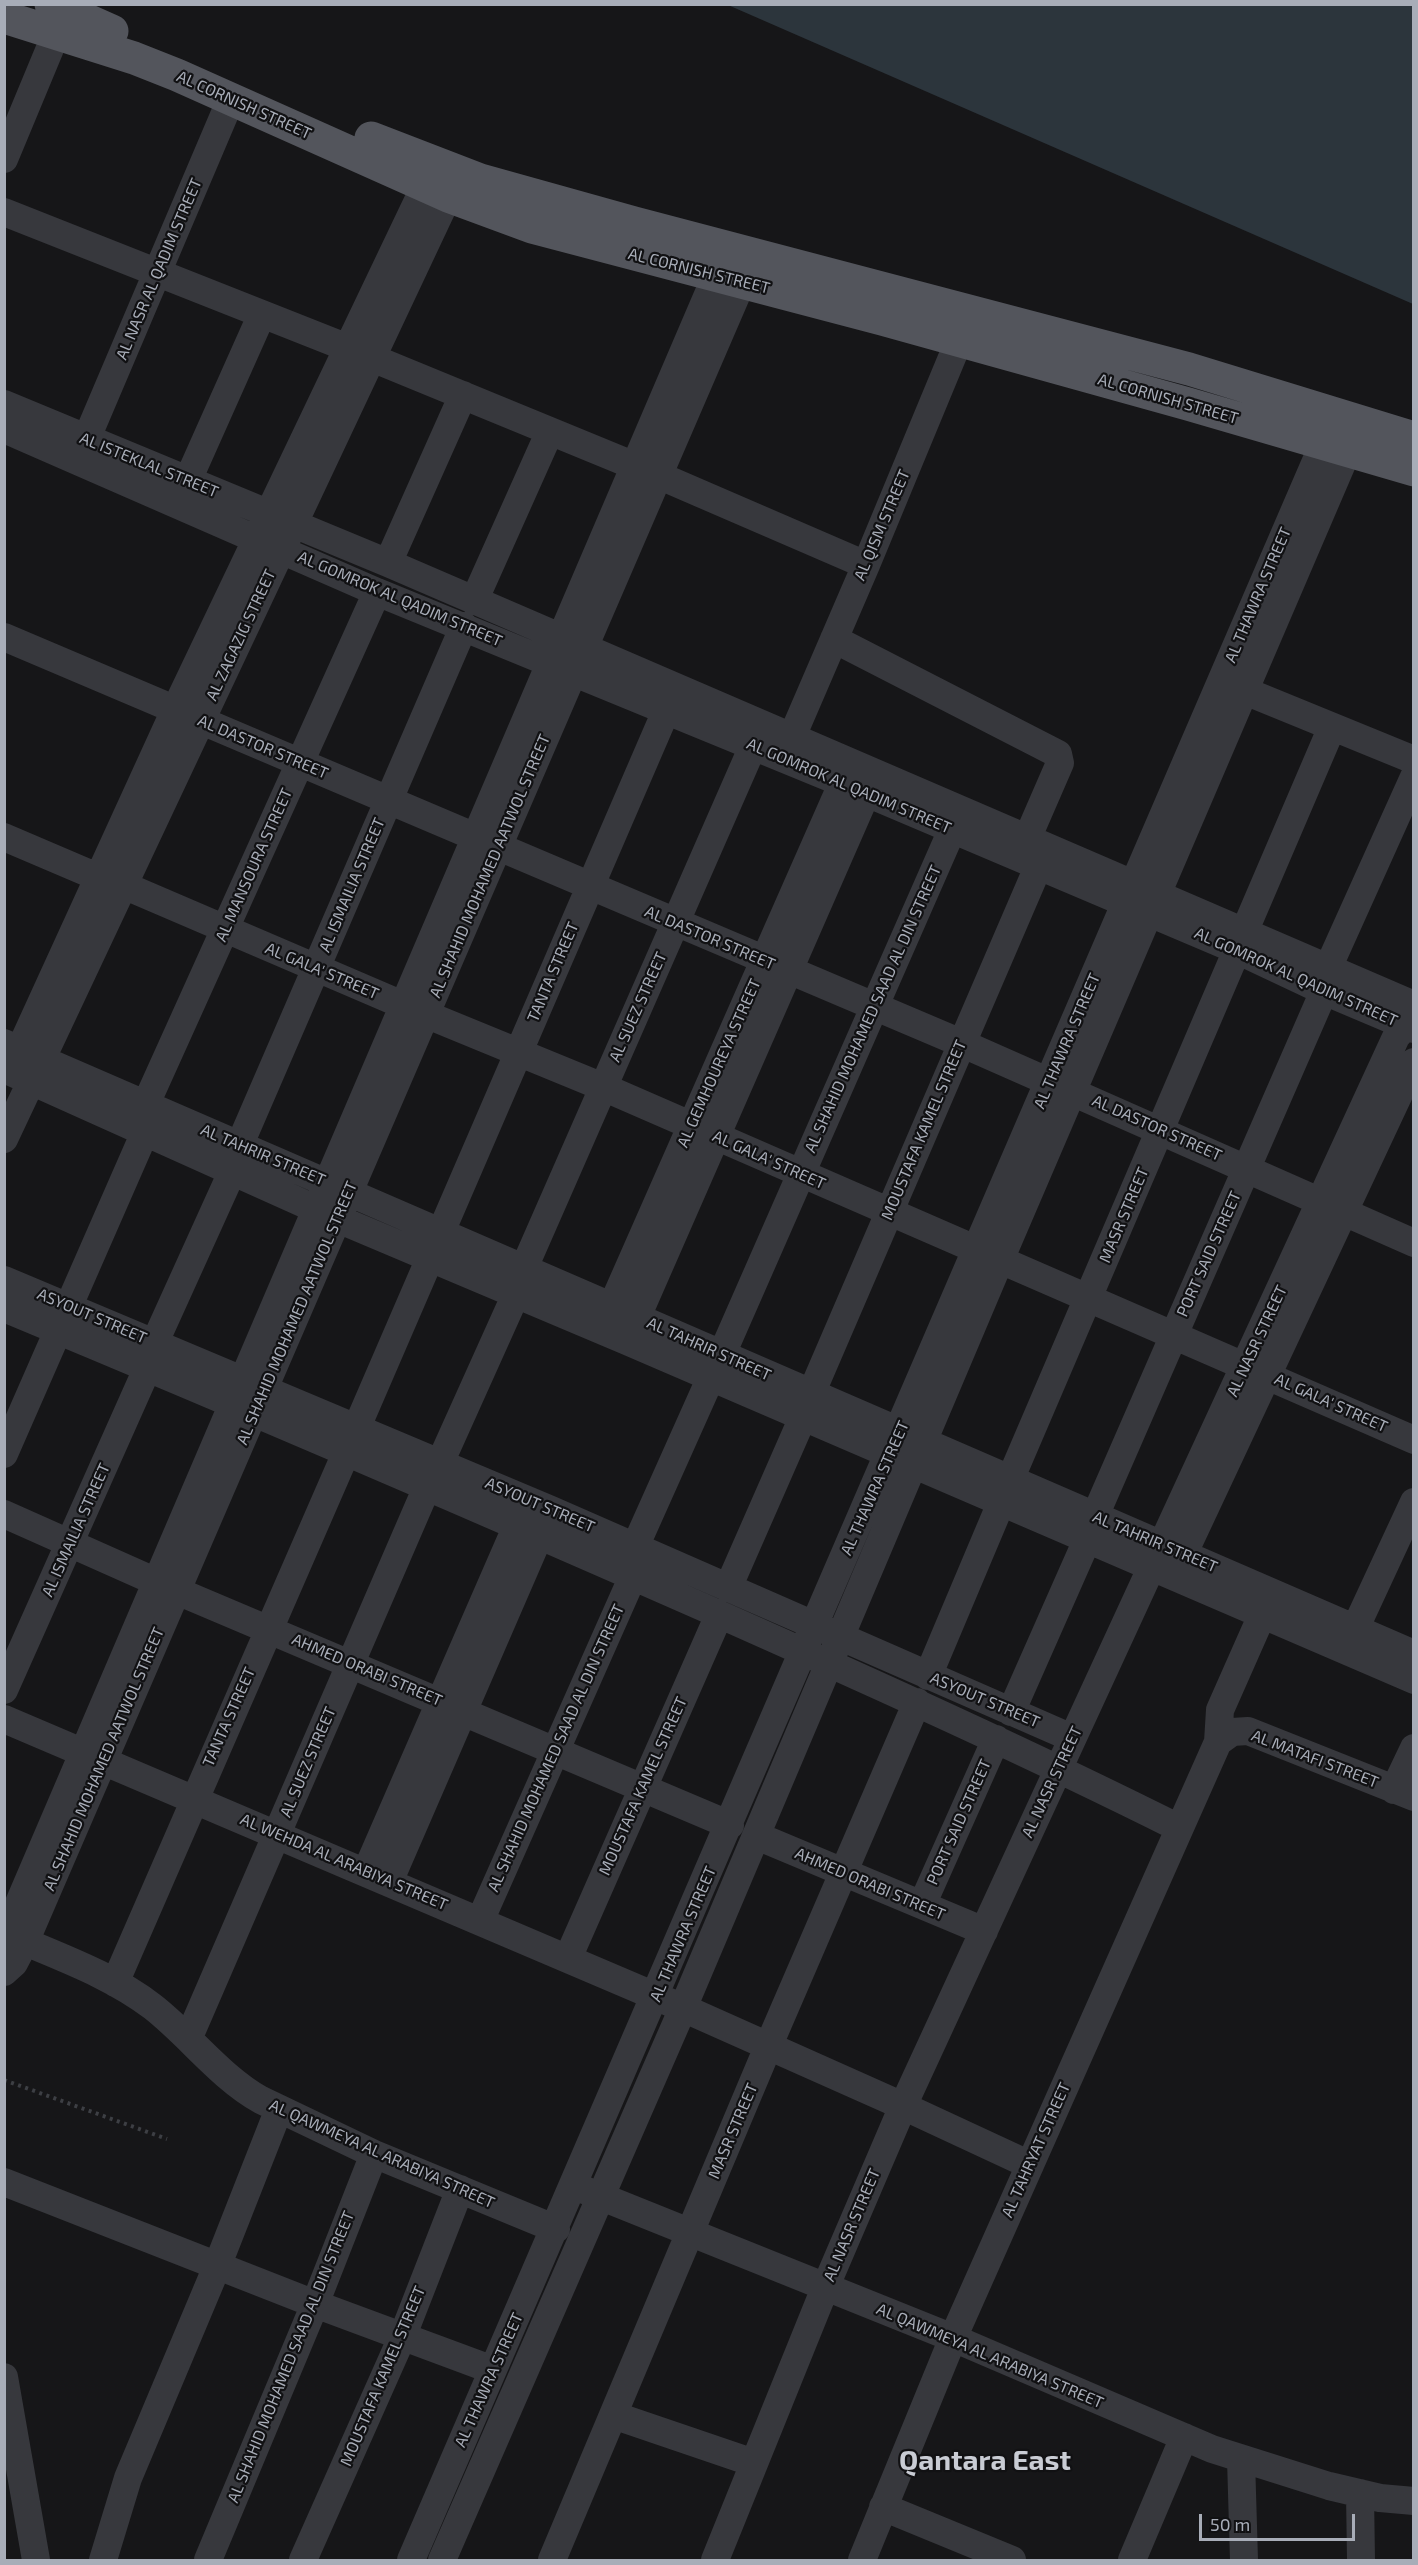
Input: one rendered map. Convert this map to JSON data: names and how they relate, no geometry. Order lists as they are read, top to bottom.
{
  "streets": {
    "main road": ["AL CORNISH STREET"],
    "street": [
      "AL NASR AL QADIM STREET",
      "AL ISTEKLAL STREET",
      "AL QISM STREET",
      "AL THAWRA STREET",
      "AL GOMROK AL QADIM STREET",
      "AL ZAGAZIG STREET",
      "AL DASTOR STREET",
      "AL MANSOURA STREET",
      "AL SHAHID MOHAMED AATWOL STREET",
      "AL ISMAILIA STREET",
      "AL GALA' STREET",
      "TANTA STREET",
      "AL SUEZ STREET",
      "AL SHAHID MOHAMED SAAD AL DIN STREET",
      "AL GEMHOUREYA STREET",
      "MOUSTAFA KAMEL STREET",
      "AL TAHRIR STREET",
      "MASR STREET",
      "PORT SAID STREET",
      "ASYOUT STREET",
      "AL NASR STREET",
      "AHMED ORABI STREET",
      "AL MATAFI STREET",
      "AL WEHDA AL ARABIYA STREET",
      "AL TAHRYAT STREET",
      "AL QAWMEYA AL ARABIYA STREET"
    ]
  },
  "crossings": [
    ["AL CORNISH STREET", "AL NASR AL QADIM STREET"],
    ["AL CORNISH STREET", "AL QISM STREET"],
    ["AL CORNISH STREET", "AL THAWRA STREET"],
    ["AL CORNISH STREET", "AL ZAGAZIG STREET"],
    ["AL CORNISH STREET", "AL SHAHID MOHAMED AATWOL STREET"],
    ["AL NASR AL QADIM STREET", "AL ISTEKLAL STREET"],
    ["AL ISTEKLAL STREET", "AL GOMROK AL QADIM STREET"],
    ["AL ISTEKLAL STREET", "AL ZAGAZIG STREET"],
    ["AL QISM STREET", "AL GOMROK AL QADIM STREET"],
    ["AL THAWRA STREET", "AL GOMROK AL QADIM STREET"],
    ["AL THAWRA STREET", "AL DASTOR STREET"],
    ["AL THAWRA STREET", "AL GALA' STREET"],
    ["AL THAWRA STREET", "AL TAHRIR STREET"],
    ["AL THAWRA STREET", "ASYOUT STREET"],
    ["AL THAWRA STREET", "AHMED ORABI STREET"],
    ["AL THAWRA STREET", "AL WEHDA AL ARABIYA STREET"],
    ["AL THAWRA STREET", "AL QAWMEYA AL ARABIYA STREET"],
    ["AL GOMROK AL QADIM STREET", "AL ZAGAZIG STREET"],
    ["AL GOMROK AL QADIM STREET", "AL MANSOURA STREET"],
    ["AL GOMROK AL QADIM STREET", "AL SHAHID MOHAMED AATWOL STREET"],
    ["AL GOMROK AL QADIM STREET", "AL ISMAILIA STREET"],
    ["AL GOMROK AL QADIM STREET", "TANTA STREET"],
    ["AL GOMROK AL QADIM STREET", "AL SUEZ STREET"],
    ["AL GOMROK AL QADIM STREET", "AL SHAHID MOHAMED SAAD AL DIN STREET"],
    ["AL GOMROK AL QADIM STREET", "AL GEMHOUREYA STREET"],
    ["AL GOMROK AL QADIM STREET", "MOUSTAFA KAMEL STREET"],
    ["AL GOMROK AL QADIM STREET", "MASR STREET"],
    ["AL GOMROK AL QADIM STREET", "PORT SAID STREET"],
    ["AL GOMROK AL QADIM STREET", "AL NASR STREET"],
    ["AL ZAGAZIG STREET", "AL DASTOR STREET"],
    ["AL ZAGAZIG STREET", "AL GALA' STREET"],
    ["AL ZAGAZIG STREET", "AL TAHRIR STREET"],
    ["AL DASTOR STREET", "AL MANSOURA STREET"],
    ["AL DASTOR STREET", "AL SHAHID MOHAMED AATWOL STREET"],
    ["AL DASTOR STREET", "AL ISMAILIA STREET"],
    ["AL DASTOR STREET", "TANTA STREET"],
    ["AL DASTOR STREET", "AL SUEZ STREET"],
    ["AL DASTOR STREET", "AL SHAHID MOHAMED SAAD AL DIN STREET"],
    ["AL DASTOR STREET", "AL GEMHOUREYA STREET"],
    ["AL DASTOR STREET", "MOUSTAFA KAMEL STREET"],
    ["AL DASTOR STREET", "MASR STREET"],
    ["AL DASTOR STREET", "PORT SAID STREET"],
    ["AL DASTOR STREET", "AL NASR STREET"],
    ["AL MANSOURA STREET", "AL GALA' STREET"],
    ["AL MANSOURA STREET", "AL TAHRIR STREET"],
    ["AL MANSOURA STREET", "ASYOUT STREET"],
    ["AL SHAHID MOHAMED AATWOL STREET", "AL GALA' STREET"],
    ["AL SHAHID MOHAMED AATWOL STREET", "AL TAHRIR STREET"],
    ["AL SHAHID MOHAMED AATWOL STREET", "ASYOUT STREET"],
    ["AL SHAHID MOHAMED AATWOL STREET", "AHMED ORABI STREET"],
    ["AL SHAHID MOHAMED AATWOL STREET", "AL WEHDA AL ARABIYA STREET"],
    ["AL SHAHID MOHAMED AATWOL STREET", "AL QAWMEYA AL ARABIYA STREET"],
    ["AL ISMAILIA STREET", "AL GALA' STREET"],
    ["AL ISMAILIA STREET", "AL TAHRIR STREET"],
    ["AL ISMAILIA STREET", "ASYOUT STREET"],
    ["AL ISMAILIA STREET", "AHMED ORABI STREET"],
    ["AL GALA' STREET", "TANTA STREET"],
    ["AL GALA' STREET", "AL SUEZ STREET"],
    ["AL GALA' STREET", "AL SHAHID MOHAMED SAAD AL DIN STREET"],
    ["AL GALA' STREET", "AL GEMHOUREYA STREET"],
    ["AL GALA' STREET", "MOUSTAFA KAMEL STREET"],
    ["AL GALA' STREET", "MASR STREET"],
    ["AL GALA' STREET", "PORT SAID STREET"],
    ["AL GALA' STREET", "AL NASR STREET"],
    ["TANTA STREET", "AL TAHRIR STREET"],
    ["TANTA STREET", "ASYOUT STREET"],
    ["TANTA STREET", "AHMED ORABI STREET"],
    ["TANTA STREET", "AL WEHDA AL ARABIYA STREET"],
    ["TANTA STREET", "AL QAWMEYA AL ARABIYA STREET"],
    ["AL SUEZ STREET", "AL TAHRIR STREET"],
    ["AL SUEZ STREET", "ASYOUT STREET"],
    ["AL SUEZ STREET", "AHMED ORABI STREET"],
    ["AL SUEZ STREET", "AL WEHDA AL ARABIYA STREET"],
    ["AL SUEZ STREET", "AL QAWMEYA AL ARABIYA STREET"],
    ["AL SHAHID MOHAMED SAAD AL DIN STREET", "AL TAHRIR STREET"],
    ["AL SHAHID MOHAMED SAAD AL DIN STREET", "ASYOUT STREET"],
    ["AL SHAHID MOHAMED SAAD AL DIN STREET", "AHMED ORABI STREET"],
    ["AL SHAHID MOHAMED SAAD AL DIN STREET", "AL WEHDA AL ARABIYA STREET"],
    ["AL SHAHID MOHAMED SAAD AL DIN STREET", "AL QAWMEYA AL ARABIYA STREET"],
    ["AL GEMHOUREYA STREET", "AL TAHRIR STREET"],
    ["MOUSTAFA KAMEL STREET", "AL TAHRIR STREET"],
    ["MOUSTAFA KAMEL STREET", "ASYOUT STREET"],
    ["MOUSTAFA KAMEL STREET", "AHMED ORABI STREET"],
    ["MOUSTAFA KAMEL STREET", "AL WEHDA AL ARABIYA STREET"],
    ["MOUSTAFA KAMEL STREET", "AL QAWMEYA AL ARABIYA STREET"],
    ["AL TAHRIR STREET", "MASR STREET"],
    ["AL TAHRIR STREET", "PORT SAID STREET"],
    ["AL TAHRIR STREET", "AL NASR STREET"],
    ["MASR STREET", "ASYOUT STREET"],
    ["MASR STREET", "AHMED ORABI STREET"],
    ["MASR STREET", "AL WEHDA AL ARABIYA STREET"],
    ["MASR STREET", "AL QAWMEYA AL ARABIYA STREET"],
    ["PORT SAID STREET", "ASYOUT STREET"],
    ["PORT SAID STREET", "AHMED ORABI STREET"],
    ["ASYOUT STREET", "AL NASR STREET"],
    ["ASYOUT STREET", "AL TAHRYAT STREET"],
    ["AL NASR STREET", "AHMED ORABI STREET"],
    ["AL NASR STREET", "AL WEHDA AL ARABIYA STREET"],
    ["AL NASR STREET", "AL QAWMEYA AL ARABIYA STREET"],
    ["AL MATAFI STREET", "AL TAHRYAT STREET"],
    ["AL WEHDA AL ARABIYA STREET", "AL TAHRYAT STREET"],
    ["AL TAHRYAT STREET", "AL QAWMEYA AL ARABIYA STREET"]
  ],
  "districts": ["Qantara East"],
  "scale_bar": "50 m"
}
